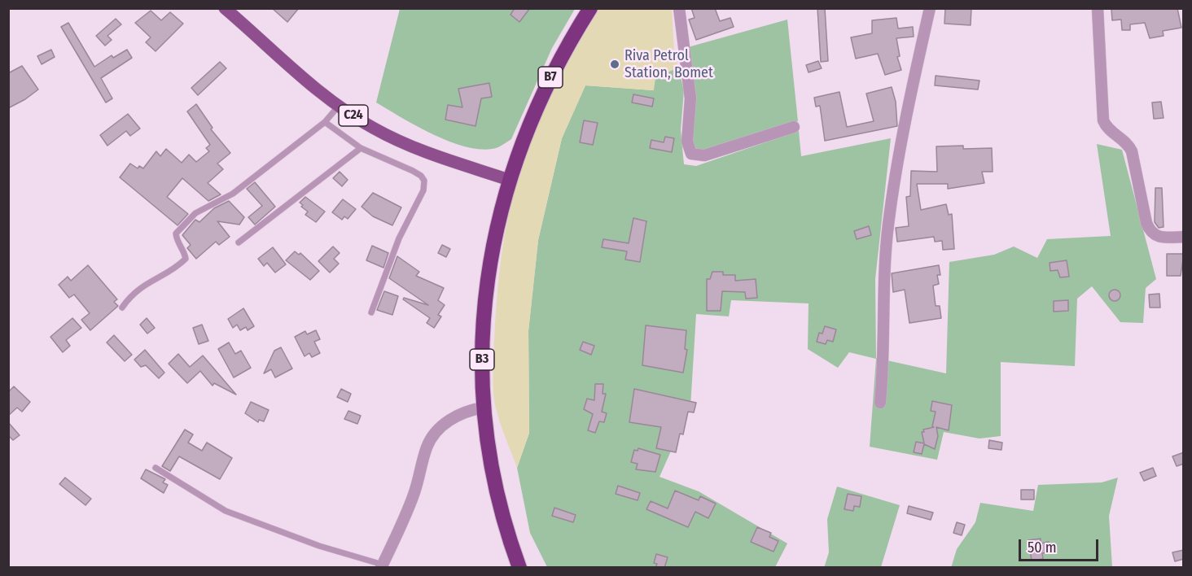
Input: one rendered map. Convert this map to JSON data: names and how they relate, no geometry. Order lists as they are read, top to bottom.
{
  "streets": {
    "highway": ["B7", "B3"],
    "main road": ["C24"]
  },
  "crossings": [
    ["B7", "B3"],
    ["C24", "B3"]
  ],
  "places": ["Riva Petrol Station, Bomet"],
  "scale_bar": "50 m"
}
